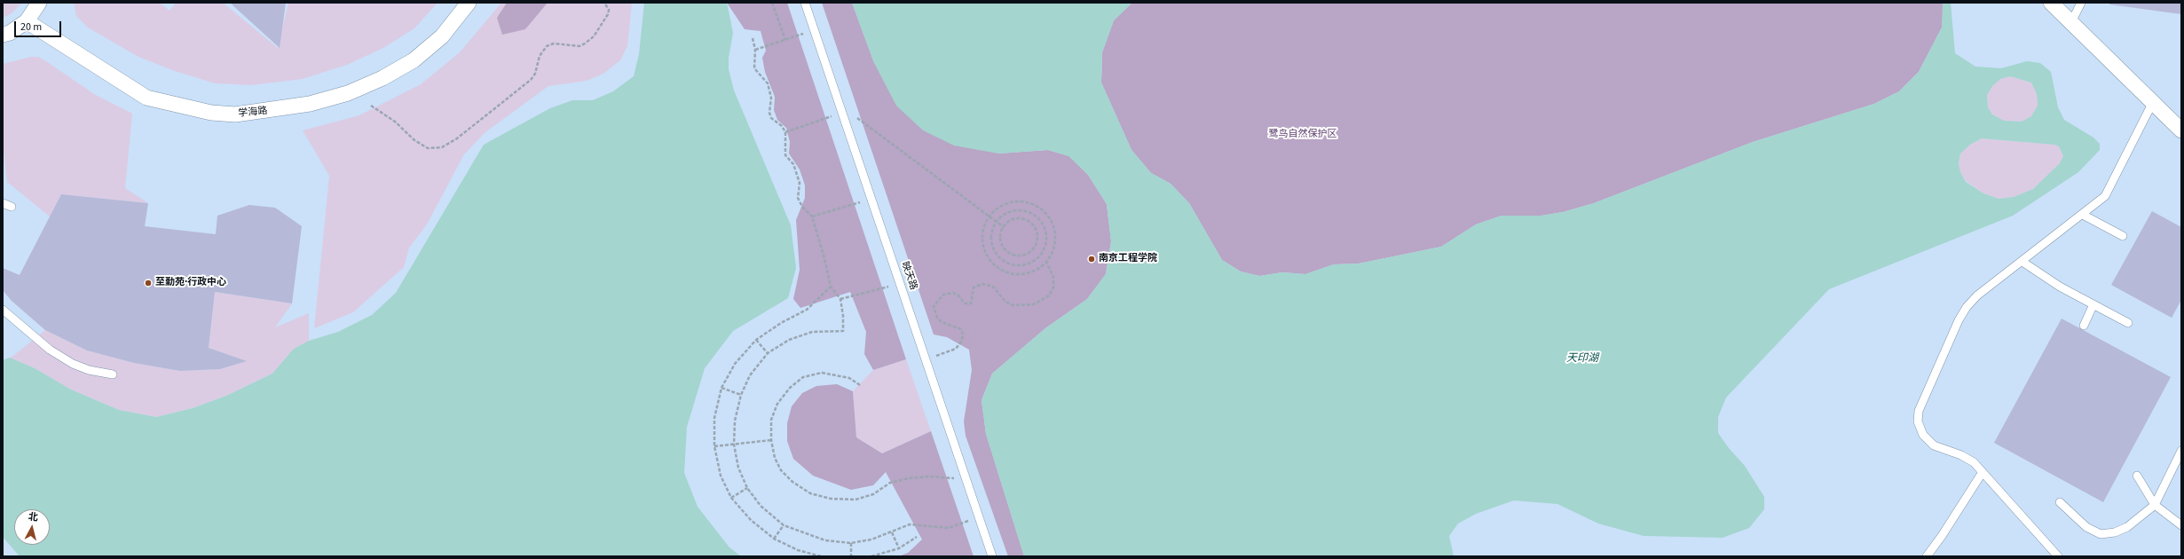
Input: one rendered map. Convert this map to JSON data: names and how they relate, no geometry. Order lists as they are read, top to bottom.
{
  "streets": {
    "street": ["学海路"],
    "lane": ["映天路"]
  },
  "water": ["天印湖"],
  "parks": ["鹭鸟自然保护区"],
  "places": ["南京工程学院", "至勤苑·行政中心"],
  "scale_bar": "20 m",
  "north": "top"
}
